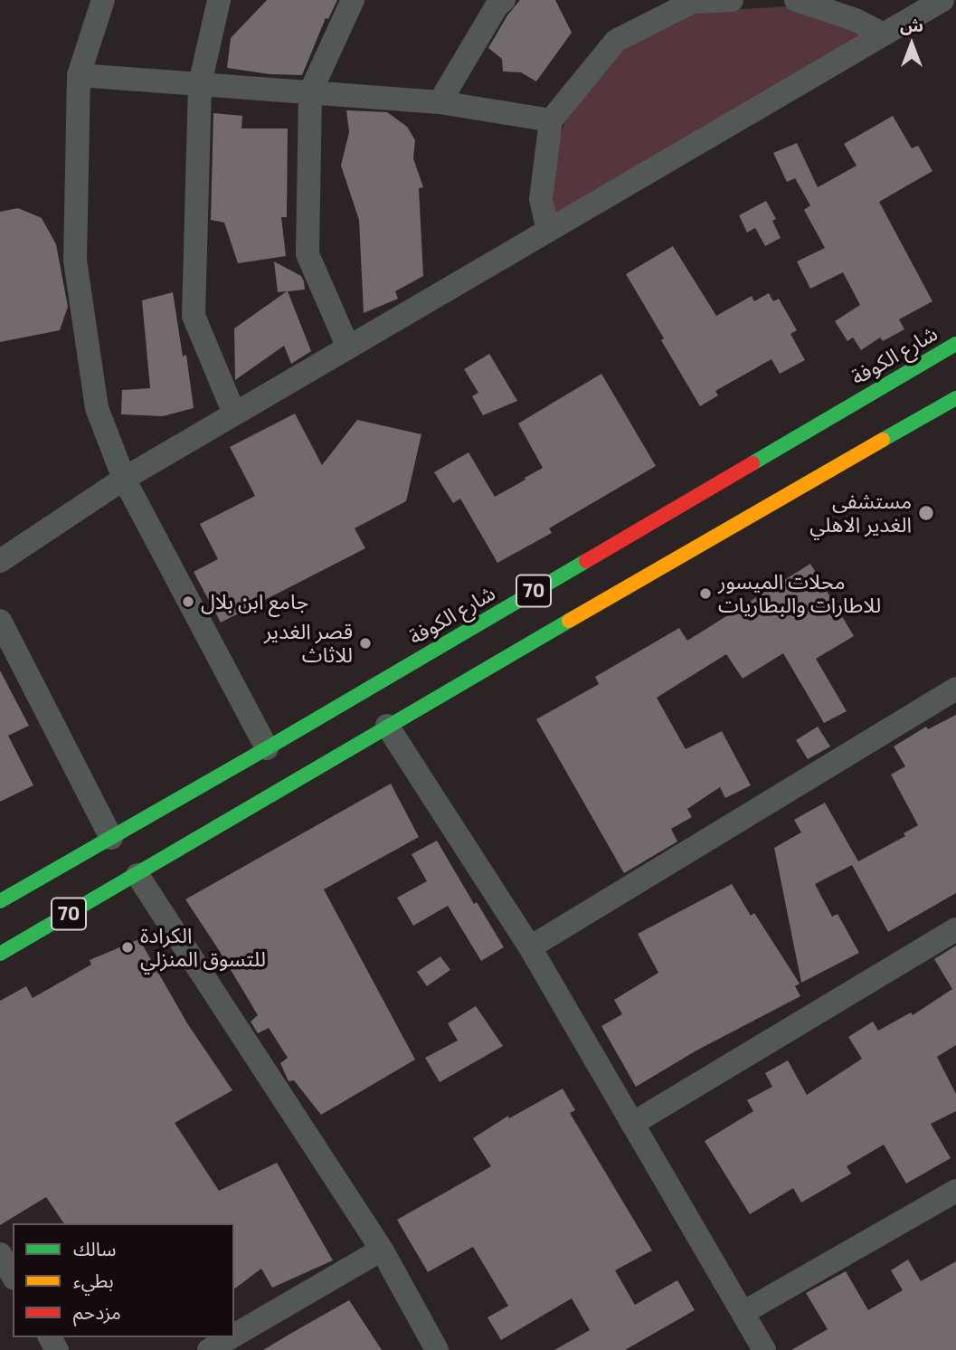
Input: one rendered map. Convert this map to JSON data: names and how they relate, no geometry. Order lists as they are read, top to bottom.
{
  "streets": {
    "highway": ["شارع الكوفة", "70"]
  },
  "places": [
    "مستشفى الغدير الاهلي",
    "محلات الميسور للاطارات والبطاريات",
    "جامع ابن بلال",
    "قصر الغدير للاثاث",
    "الكرادة للتسوق المنزلي"
  ],
  "legend": ["سالك", "بطيء", "مزدحم"],
  "north": "top"
}
